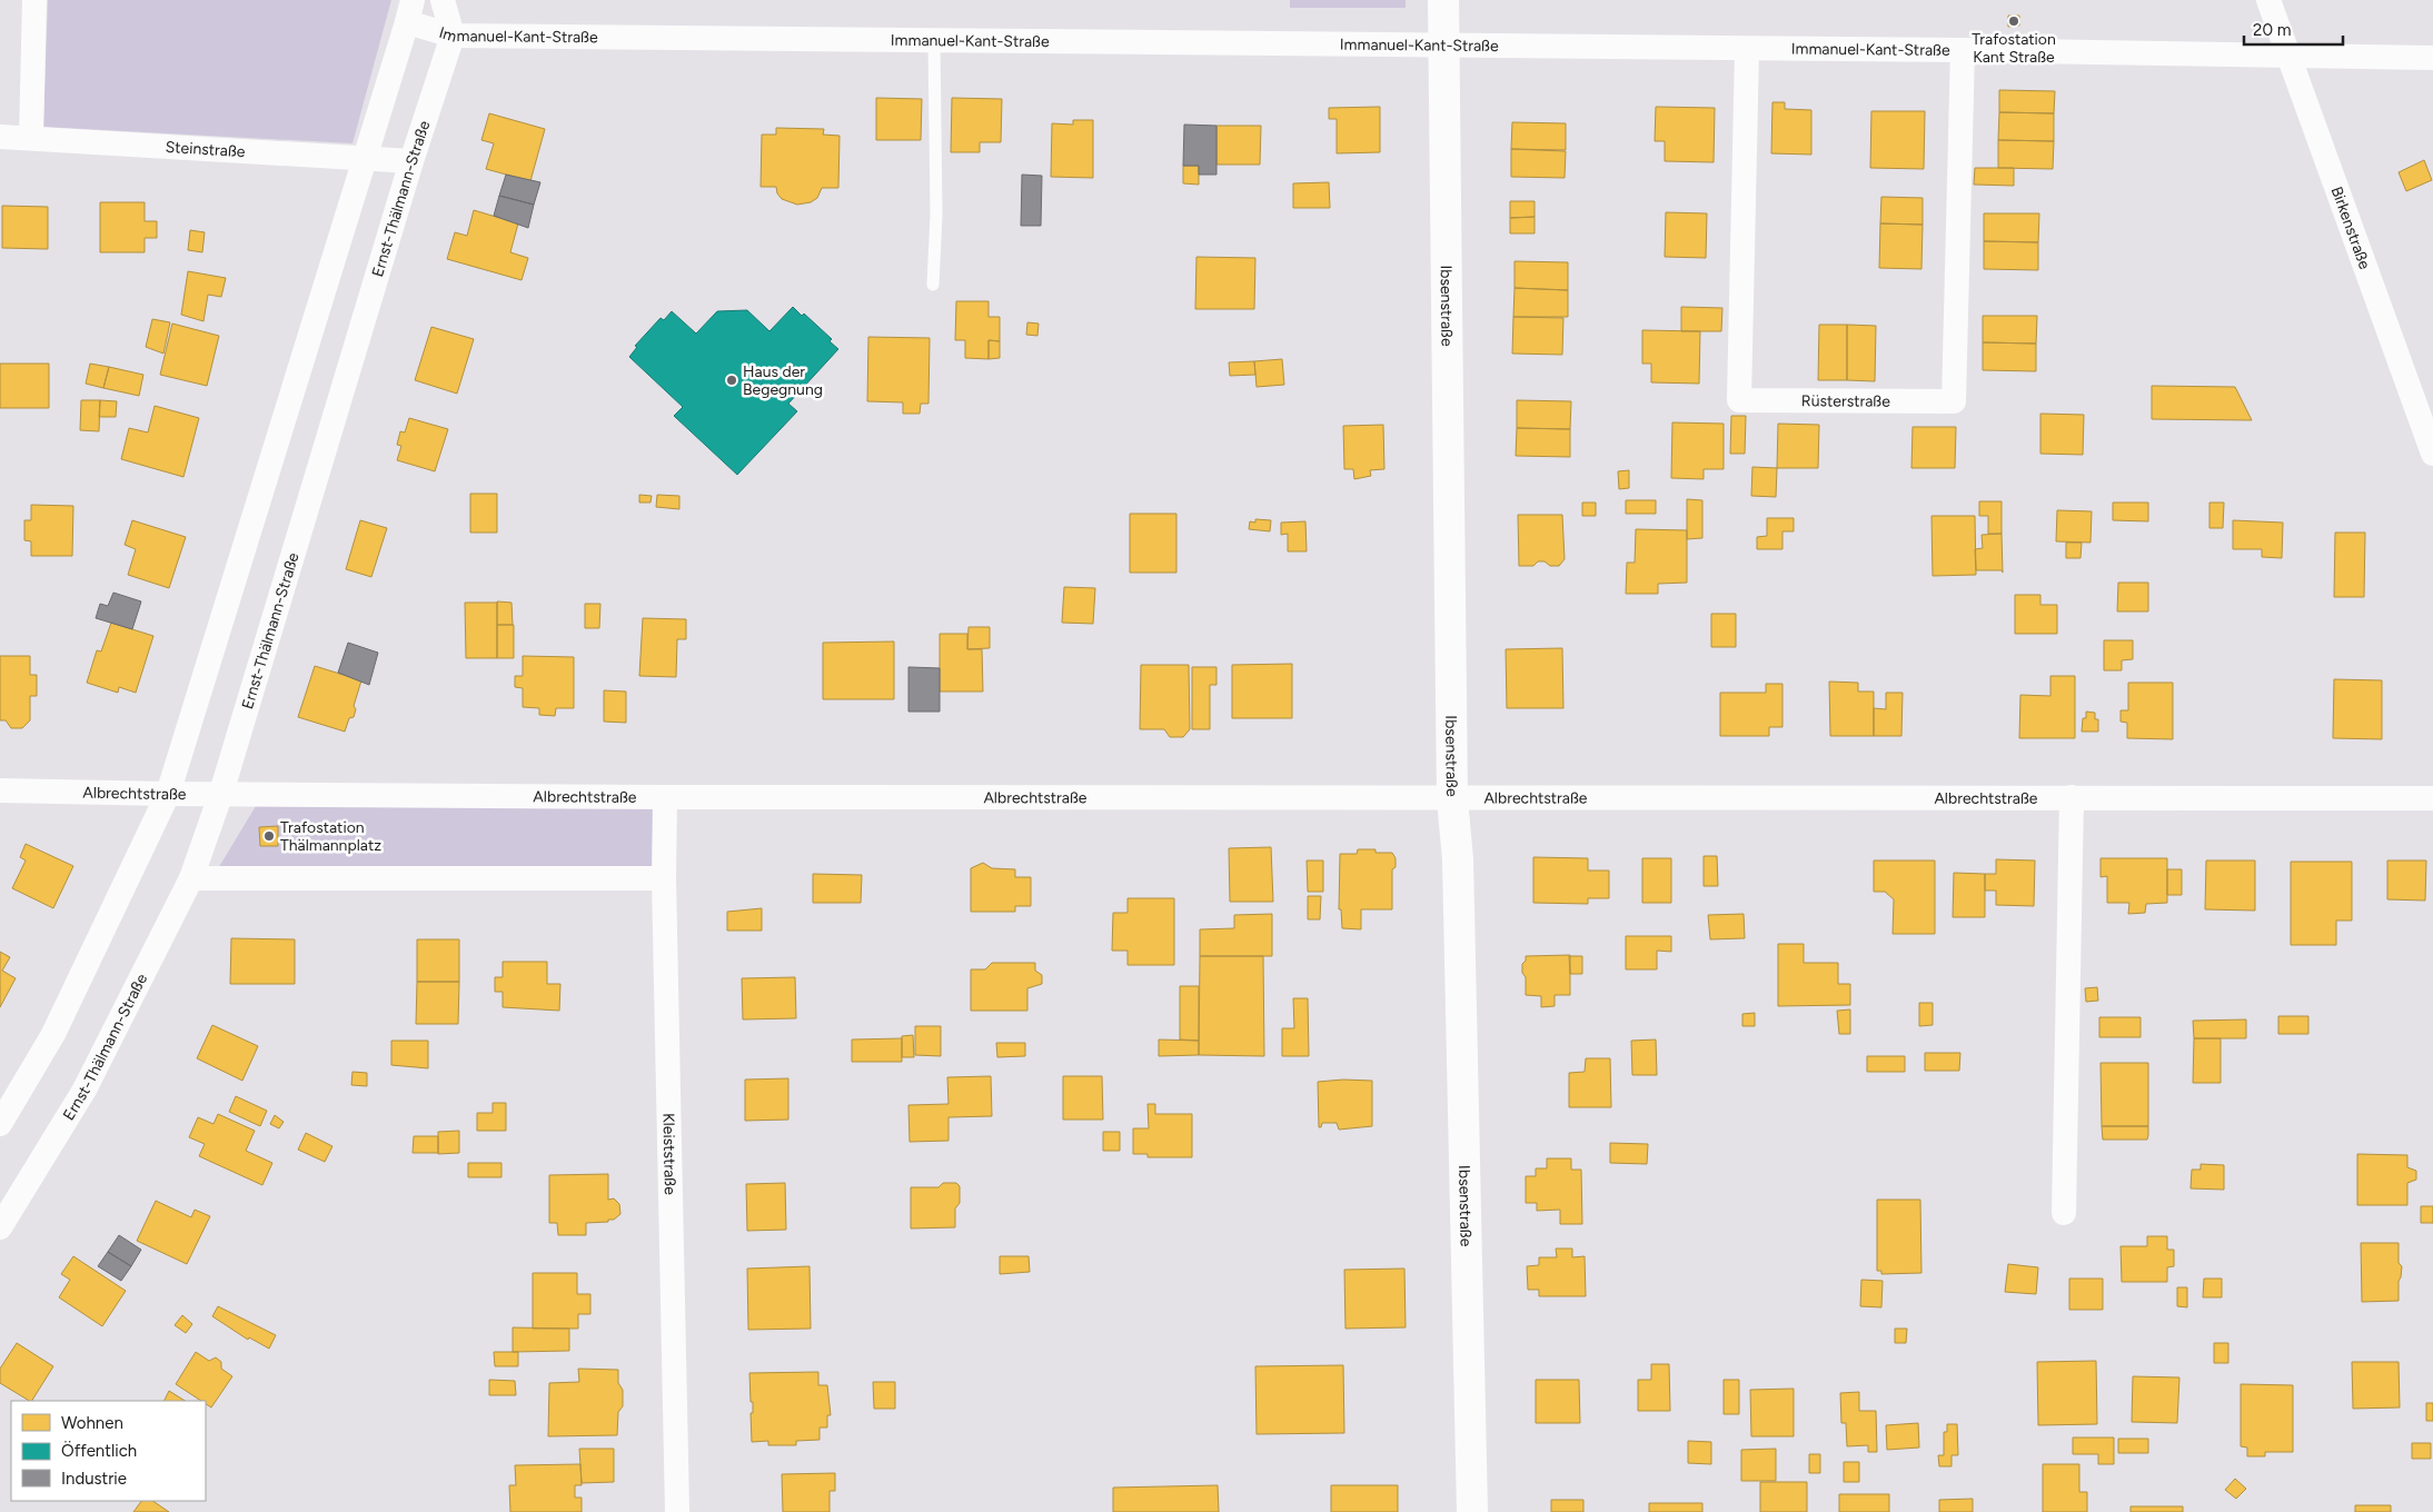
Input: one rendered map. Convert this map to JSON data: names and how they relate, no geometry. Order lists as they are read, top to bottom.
{
  "streets": {
    "street": [
      "Immanuel-Kant-Straße",
      "Steinstraße",
      "Ernst-Thälmann-Straße",
      "Birkenstraße",
      "Ibsenstraße",
      "Rüsterstraße",
      "Albrechtstraße",
      "Kleiststraße"
    ]
  },
  "crossings": [
    ["Immanuel-Kant-Straße", "Ernst-Thälmann-Straße"],
    ["Immanuel-Kant-Straße", "Birkenstraße"],
    ["Immanuel-Kant-Straße", "Ibsenstraße"],
    ["Immanuel-Kant-Straße", "Rüsterstraße"],
    ["Steinstraße", "Ernst-Thälmann-Straße"],
    ["Ernst-Thälmann-Straße", "Albrechtstraße"],
    ["Ibsenstraße", "Albrechtstraße"],
    ["Albrechtstraße", "Kleiststraße"]
  ],
  "places": ["Trafostation Kant Straße", "Haus der Begegnung", "Trafostation Thälmannplatz"],
  "legend": ["Wohnen", "Öffentlich", "Industrie"],
  "scale_bar": "20 m"
}
